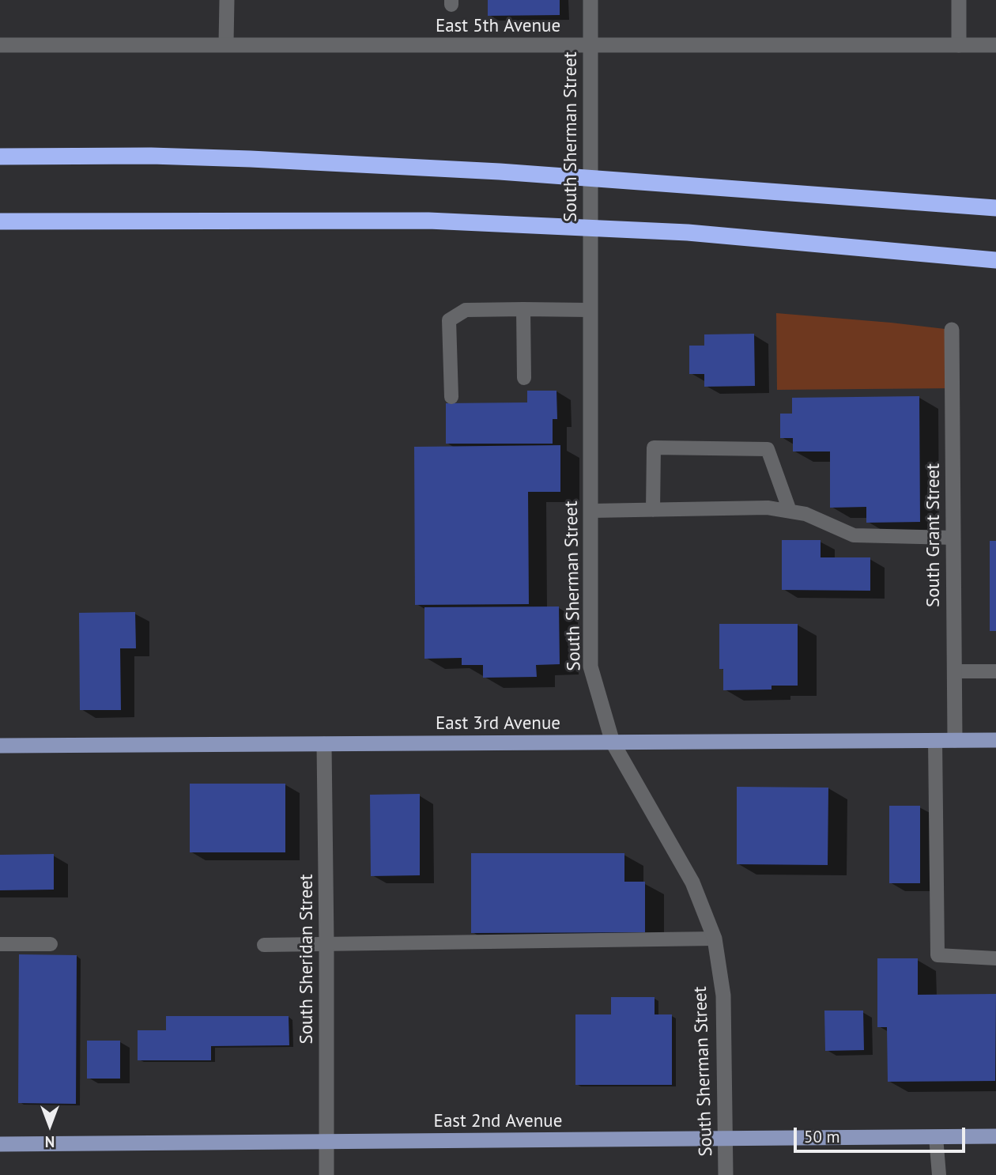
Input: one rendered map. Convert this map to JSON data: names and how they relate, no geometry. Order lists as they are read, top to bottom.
{
  "streets": {
    "main road": ["East 3rd Avenue", "East 2nd Avenue"],
    "street": [
      "East 5th Avenue",
      "South Sherman Street",
      "South Grant Street",
      "South Sheridan Street"
    ]
  },
  "crossings": [
    ["East 5th Avenue", "South Sherman Street"],
    ["South Sherman Street", "East 3rd Avenue"],
    ["South Sherman Street", "East 2nd Avenue"],
    ["South Grant Street", "East 3rd Avenue"],
    ["East 3rd Avenue", "South Sheridan Street"],
    ["South Sheridan Street", "East 2nd Avenue"]
  ],
  "scale_bar": "50 m",
  "north": "bottom"
}
